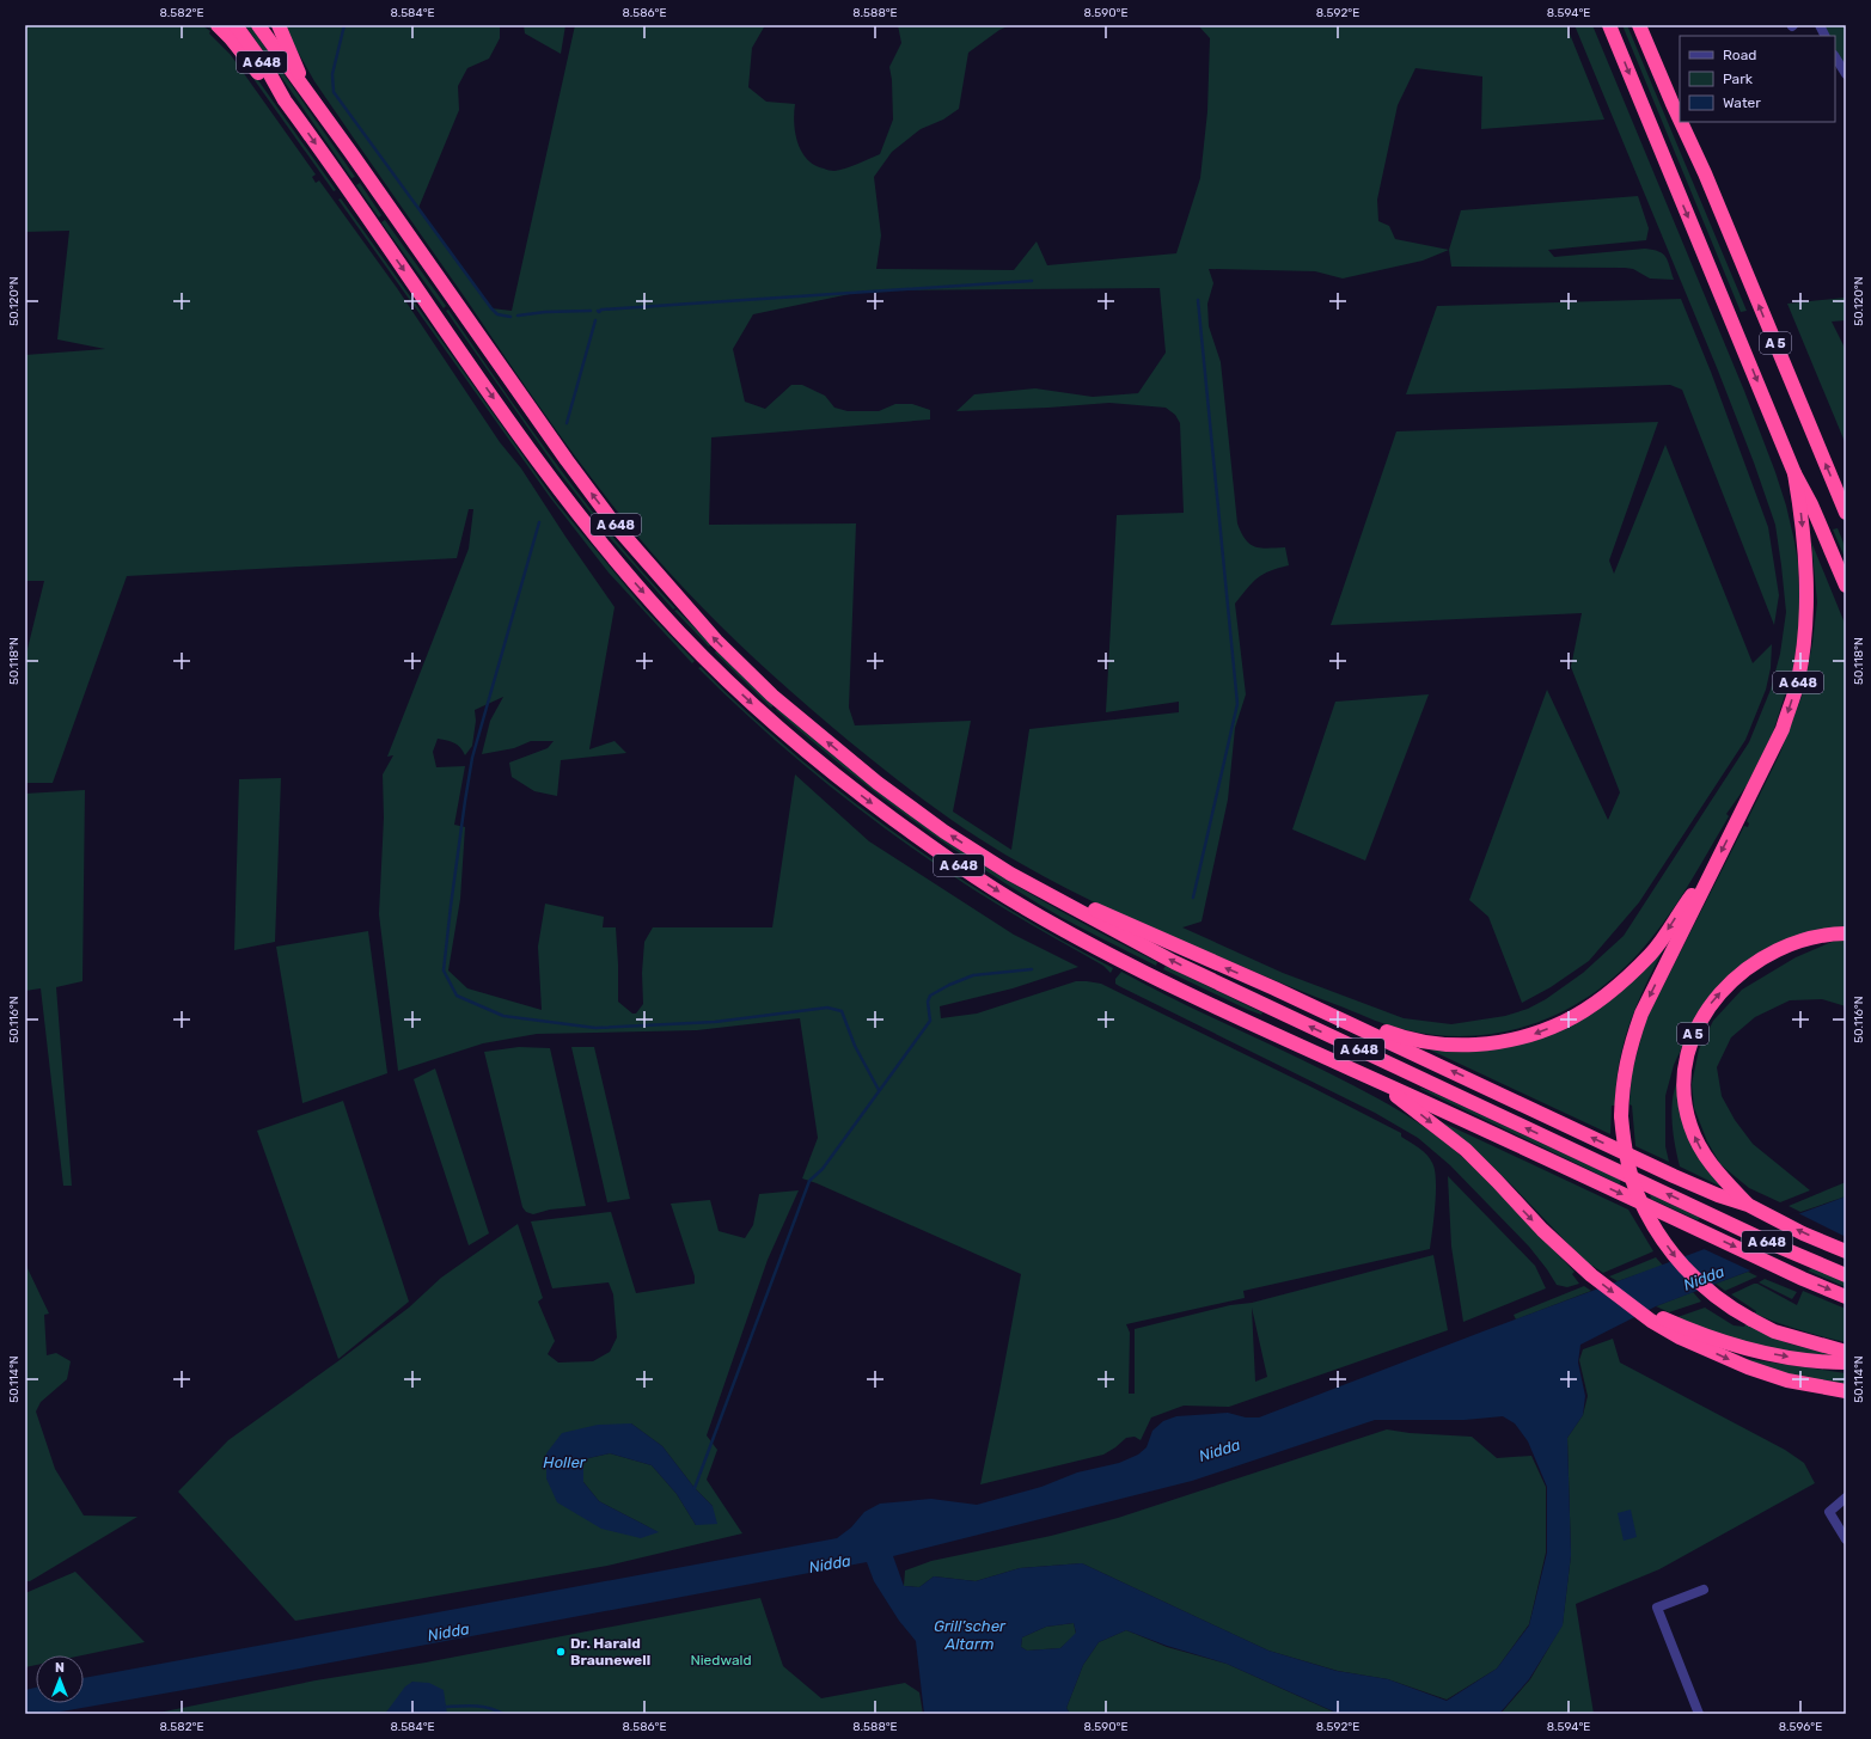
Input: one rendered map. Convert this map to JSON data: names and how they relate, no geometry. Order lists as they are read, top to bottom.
{
  "streets": {
    "highway": ["A 648", "A 5"]
  },
  "crossings": [
    ["A 648", "A 5"]
  ],
  "water": ["Nidda", "Holler", "Grill’scher Altarm"],
  "parks": ["Niedwald"],
  "places": ["Dr. Harald Braunewell"],
  "legend": ["Road", "Park", "Water"],
  "north": "top",
  "coordinates": [
    "8.582°E",
    "8.584°E",
    "8.586°E",
    "8.588°E",
    "8.590°E",
    "8.592°E",
    "8.594°E",
    "50.120°N",
    "50.118°N",
    "50.116°N",
    "50.114°N",
    "8.596°E"
  ]
}
